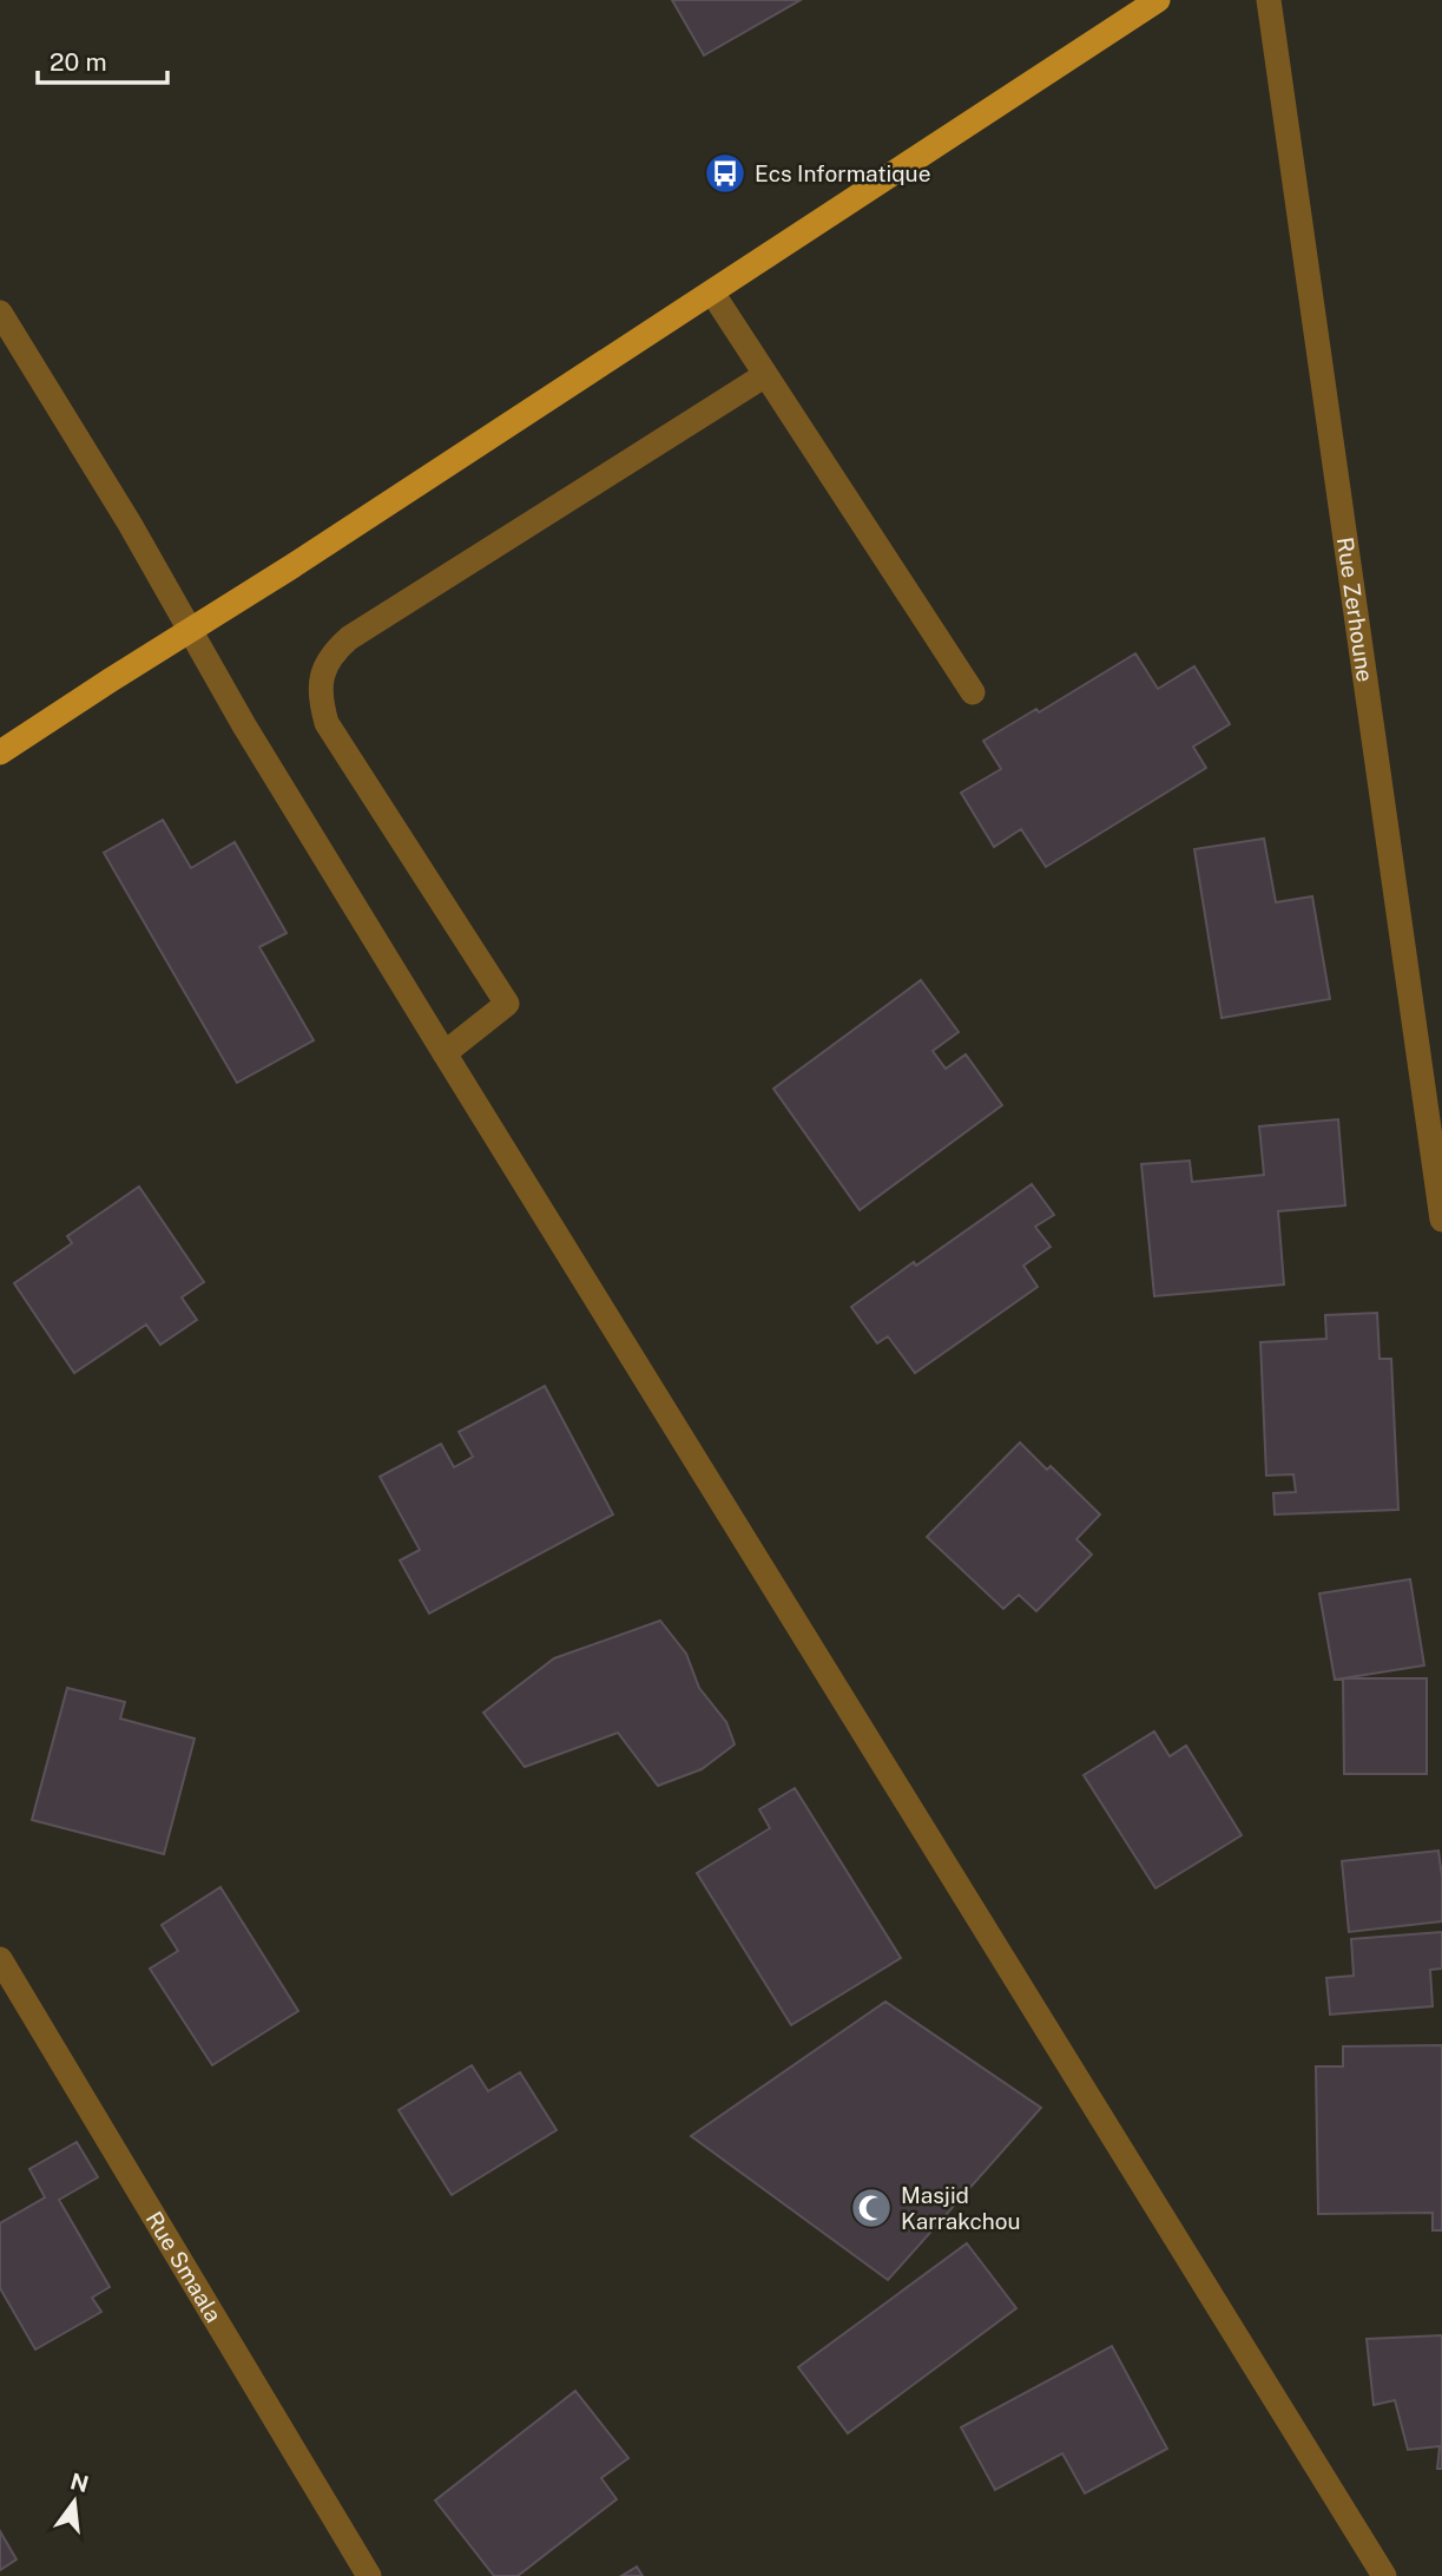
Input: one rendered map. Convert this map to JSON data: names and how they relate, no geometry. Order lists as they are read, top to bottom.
{
  "streets": {
    "street": ["Rue Zerhoune", "Rue Smaala"]
  },
  "places": {
    "bus stop": ["Ecs Informatique"],
    "mosque": ["Masjid Karrakchou"]
  },
  "scale_bar": "20 m",
  "north": "top"
}
